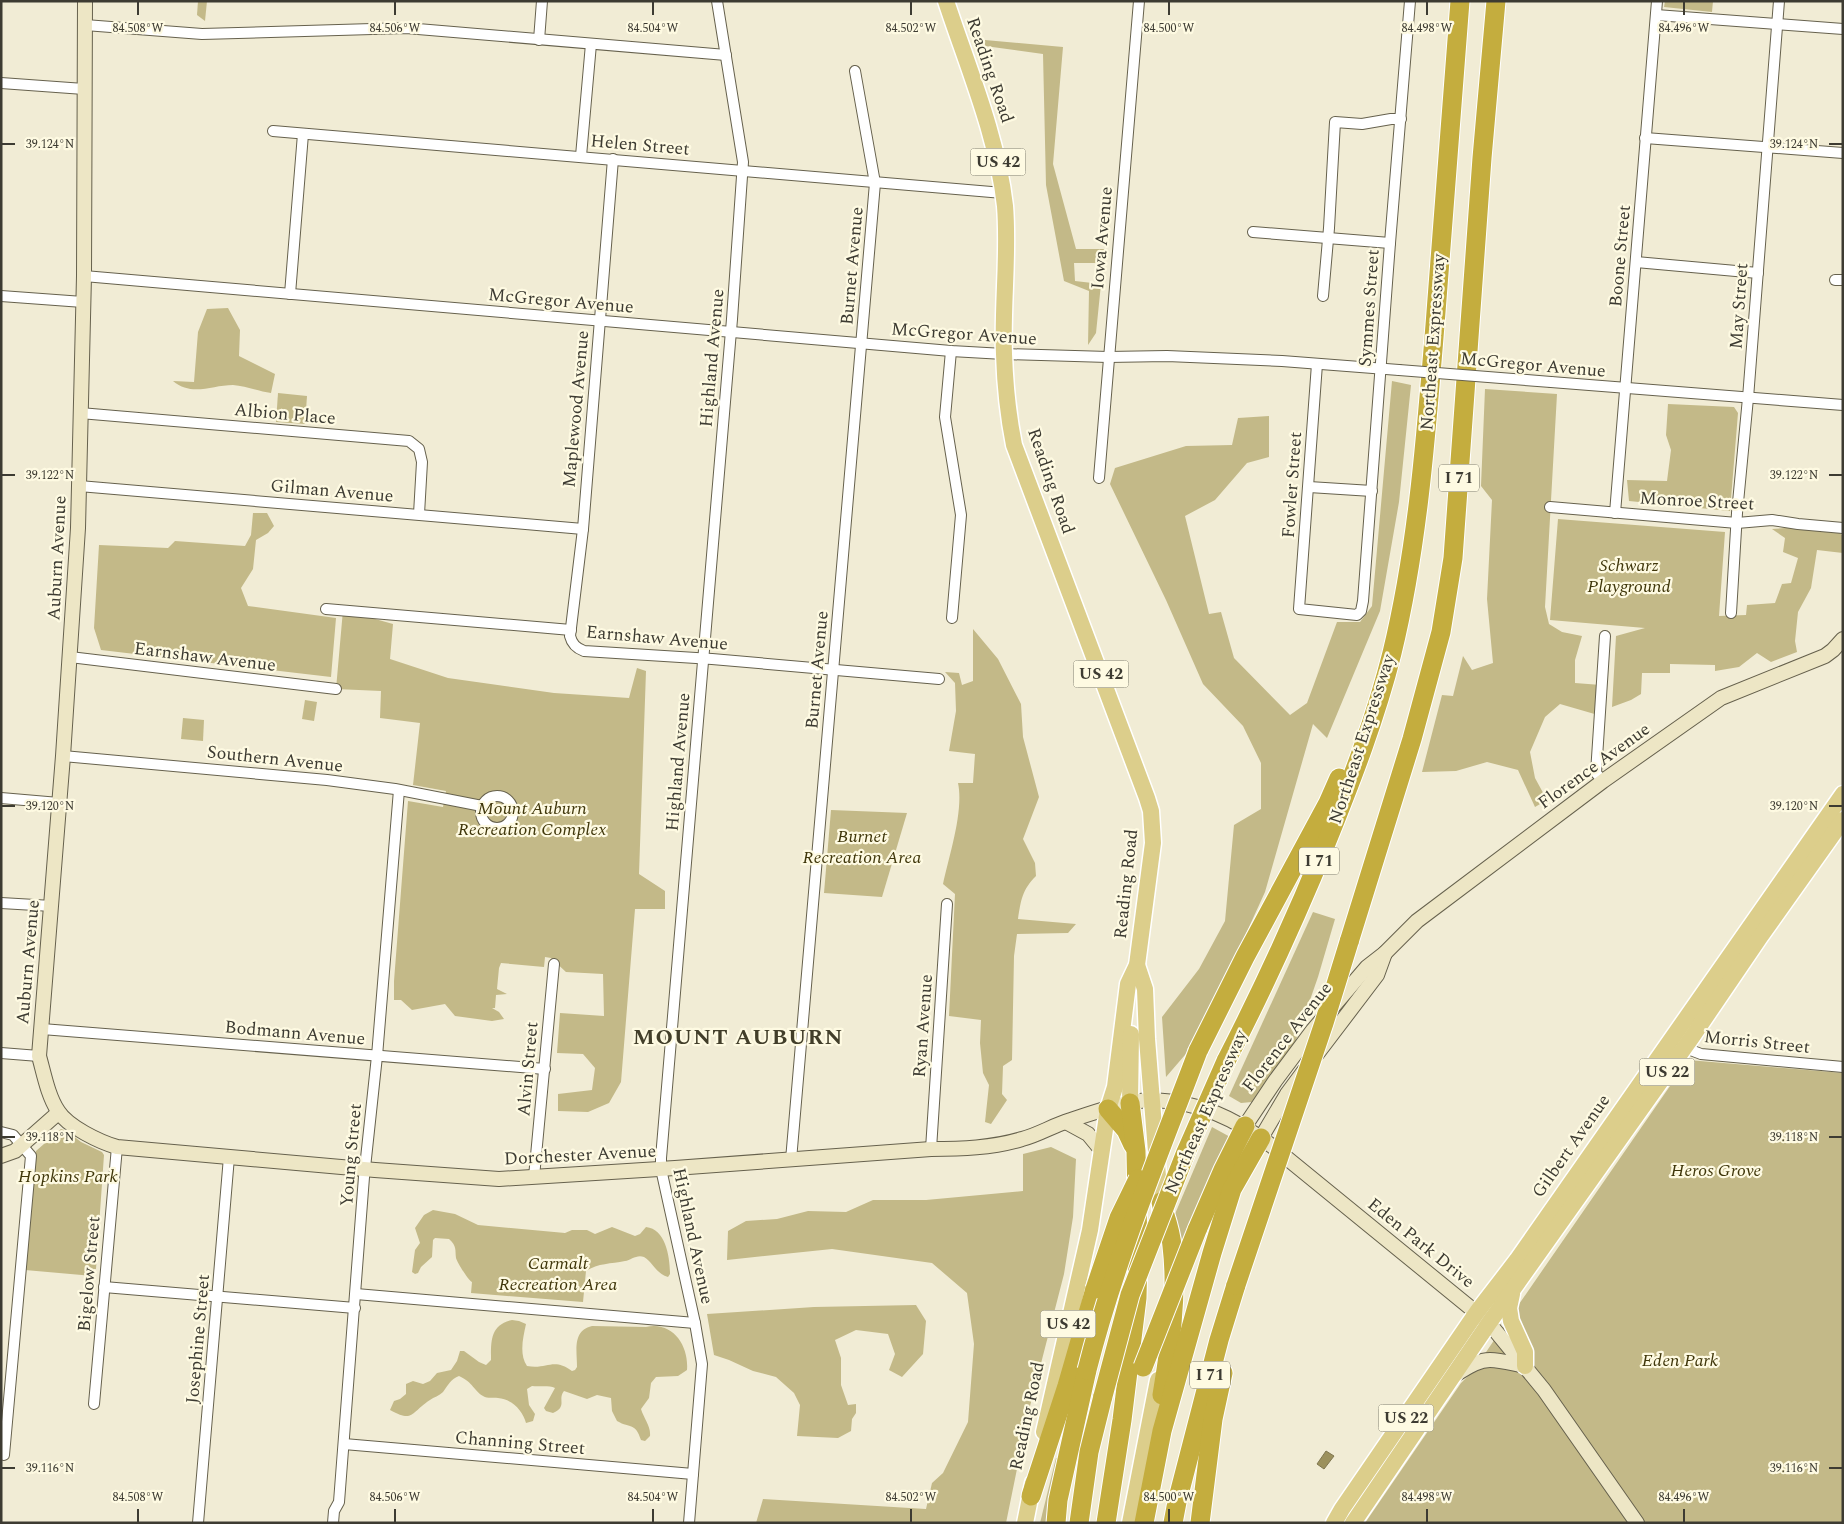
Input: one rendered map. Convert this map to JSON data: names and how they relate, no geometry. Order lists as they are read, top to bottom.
{
  "streets": {
    "highway": ["Northeast Expressway", "I 71"],
    "main road": [
      "Reading Road",
      "US 42",
      "US 22",
      "Gilbert Avenue"
    ],
    "street": [
      "Helen Street",
      "Iowa Avenue",
      "Boone Street",
      "Burnet Avenue",
      "McGregor Avenue",
      "May Street",
      "Symmes Street",
      "Highland Avenue",
      "Maplewood Avenue",
      "Albion Place",
      "Fowler Street",
      "Gilman Avenue",
      "Monroe Street",
      "Auburn Avenue",
      "Earnshaw Avenue",
      "Southern Avenue",
      "Florence Avenue",
      "Ryan Avenue",
      "Bodmann Avenue",
      "Morris Street",
      "Alvin Street",
      "Young Street",
      "Dorchester Avenue",
      "Eden Park Drive",
      "Bigelow Street",
      "Josephine Street",
      "Channing Street"
    ]
  },
  "crossings": [
    ["Reading Road", "Helen Street"],
    ["Reading Road", "McGregor Avenue"],
    ["Reading Road", "Dorchester Avenue"],
    ["Reading Road", "Eden Park Drive"],
    ["Helen Street", "Burnet Avenue"],
    ["Helen Street", "Highland Avenue"],
    ["Helen Street", "Maplewood Avenue"],
    ["Iowa Avenue", "McGregor Avenue"],
    ["Boone Street", "McGregor Avenue"],
    ["Boone Street", "Monroe Street"],
    ["Burnet Avenue", "McGregor Avenue"],
    ["Burnet Avenue", "Earnshaw Avenue"],
    ["Burnet Avenue", "Dorchester Avenue"],
    ["McGregor Avenue", "May Street"],
    ["McGregor Avenue", "Symmes Street"],
    ["McGregor Avenue", "Highland Avenue"],
    ["McGregor Avenue", "Maplewood Avenue"],
    ["McGregor Avenue", "Fowler Street"],
    ["McGregor Avenue", "Auburn Avenue"],
    ["May Street", "Monroe Street"],
    ["Symmes Street", "Fowler Street"],
    ["Highland Avenue", "Earnshaw Avenue"],
    ["Highland Avenue", "Dorchester Avenue"],
    ["Highland Avenue", "Channing Street"],
    ["Maplewood Avenue", "Gilman Avenue"],
    ["Maplewood Avenue", "Earnshaw Avenue"],
    ["Albion Place", "Gilman Avenue"],
    ["Albion Place", "Auburn Avenue"],
    ["Gilman Avenue", "Auburn Avenue"],
    ["Auburn Avenue", "Earnshaw Avenue"],
    ["Auburn Avenue", "Southern Avenue"],
    ["Auburn Avenue", "Bodmann Avenue"],
    ["Auburn Avenue", "Dorchester Avenue"],
    ["Southern Avenue", "Young Street"],
    ["Florence Avenue", "Eden Park Drive"],
    ["Ryan Avenue", "Dorchester Avenue"],
    ["Bodmann Avenue", "Alvin Street"],
    ["Bodmann Avenue", "Young Street"],
    ["Morris Street", "Gilbert Avenue"],
    ["Alvin Street", "Dorchester Avenue"],
    ["Gilbert Avenue", "Eden Park Drive"],
    ["Young Street", "Dorchester Avenue"],
    ["Young Street", "Channing Street"],
    ["Dorchester Avenue", "Eden Park Drive"],
    ["Dorchester Avenue", "Bigelow Street"],
    ["Dorchester Avenue", "Josephine Street"]
  ],
  "districts": ["MOUNT AUBURN"],
  "parks": [
    "Schwarz Playground",
    "Mount Auburn Recreation Complex",
    "Burnet Recreation Area",
    "Heros Grove",
    "Hopkins Park",
    "Carmalt Recreation Area",
    "Eden Park"
  ],
  "coordinates": [
    "84.508°W",
    "84.506°W",
    "84.504°W",
    "84.502°W",
    "84.500°W",
    "84.498°W",
    "84.496°W",
    "39.124°N",
    "39.122°N",
    "39.120°N",
    "39.118°N",
    "39.116°N"
  ]
}
